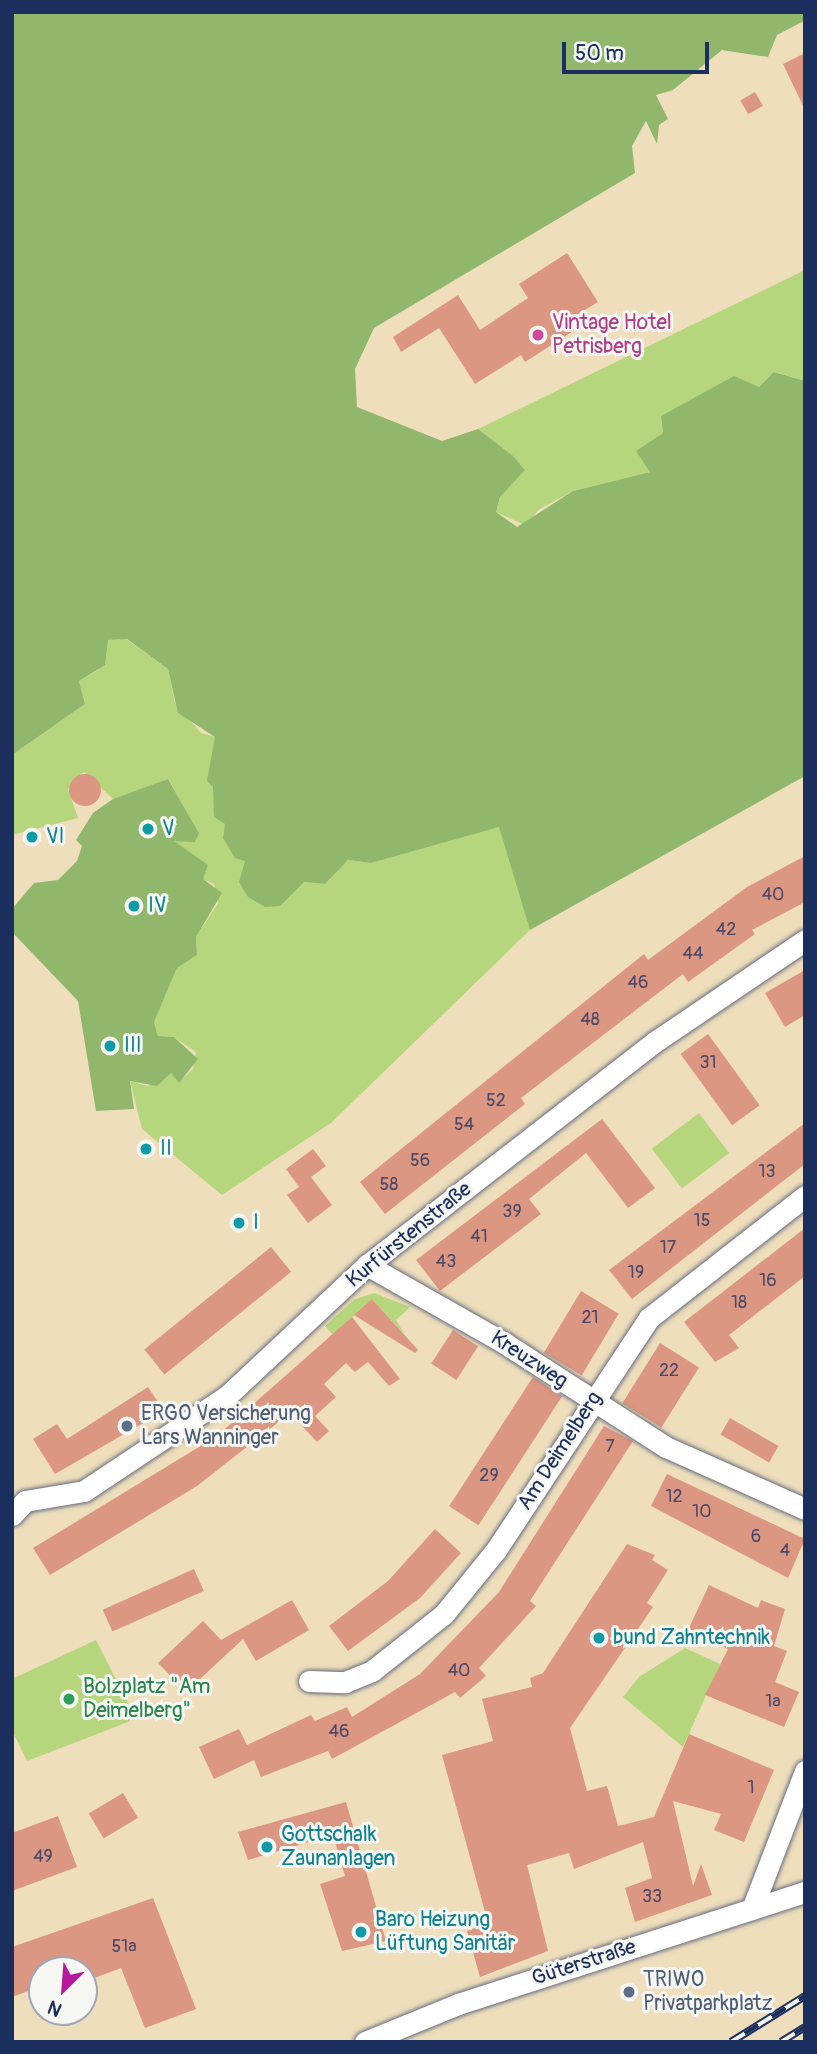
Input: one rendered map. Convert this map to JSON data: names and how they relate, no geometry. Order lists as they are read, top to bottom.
{
  "streets": {
    "street": [
      "Kurfürstenstraße",
      "Kreuzweg",
      "Am Deimelberg",
      "Güterstraße"
    ]
  },
  "crossings": [
    ["Kurfürstenstraße", "Kreuzweg"],
    ["Kreuzweg", "Am Deimelberg"]
  ],
  "places": [
    "Vintage Hotel Petrisberg",
    "V",
    "VI",
    "IV",
    "III",
    "II",
    "I",
    "ERGO Versicherung Lars Wanninger",
    "bund Zahntechnik",
    "Bolzplatz \"Am Deimelberg\"",
    "Gottschalk Zaunanlagen",
    "Baro Heizung Lüftung Sanitär",
    "TRIWO Privatparkplatz"
  ],
  "house_numbers": [
    "40",
    "42",
    "44",
    "46",
    "48",
    "31",
    "52",
    "54",
    "56",
    "13",
    "58",
    "39",
    "15",
    "41",
    "17",
    "43",
    "19",
    "16",
    "18",
    "21",
    "22",
    "7",
    "29",
    "12",
    "10",
    "6",
    "4",
    "40",
    "1a",
    "46",
    "1",
    "49",
    "33",
    "51a"
  ],
  "scale_bar": "50 m",
  "north": "bottom left"
}
